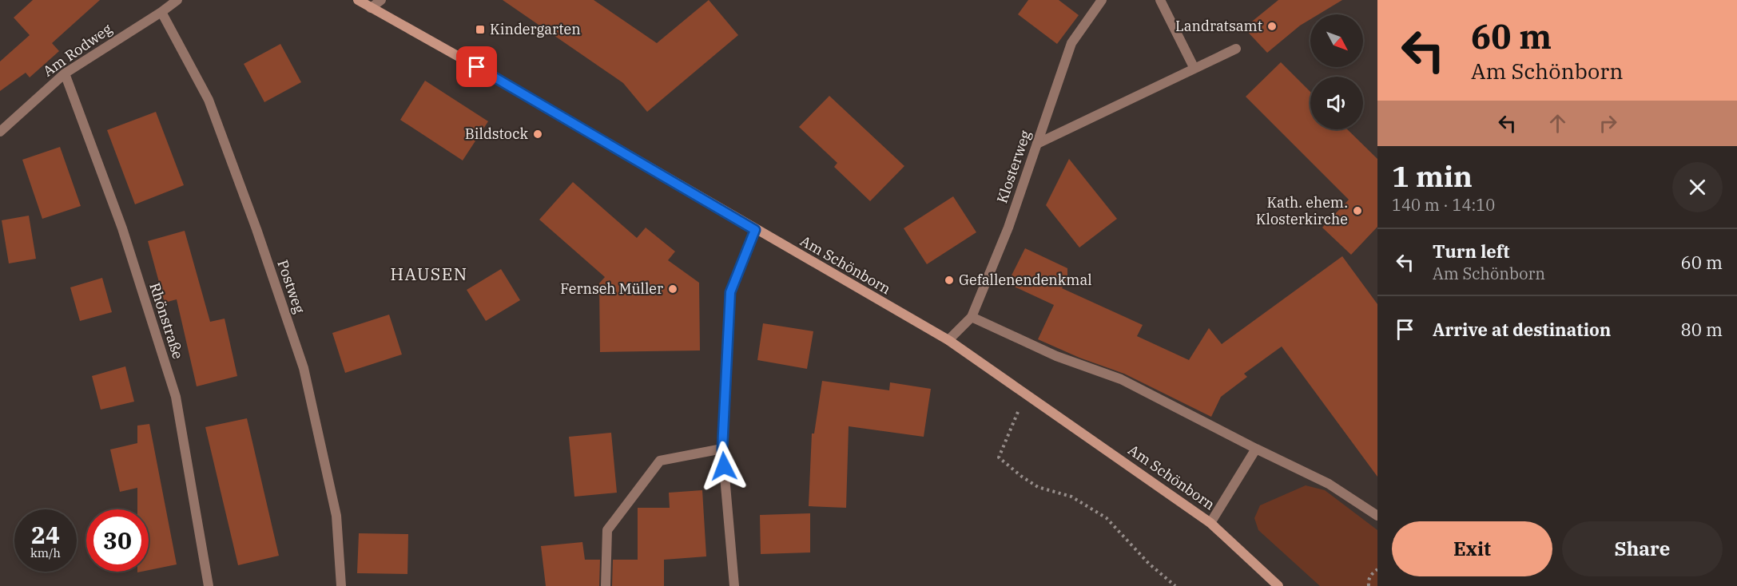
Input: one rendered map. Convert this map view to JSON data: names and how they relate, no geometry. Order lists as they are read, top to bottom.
{
  "streets": {
    "main road": ["Am Schönborn"],
    "street": [
      "Am Rodweg",
      "Klosterweg",
      "Postweg",
      "Rhönstraße"
    ]
  },
  "crossings": [
    ["Am Rodweg", "Postweg"],
    ["Am Rodweg", "Rhönstraße"],
    ["Klosterweg", "Am Schönborn"]
  ],
  "districts": ["HAUSEN"],
  "places": {
    "other": [
      "Landratsamt",
      "Bildstock",
      "Kath. ehem. Klosterkirche",
      "Gefallenendenkmal",
      "Fernseh Müller"
    ],
    "transit": ["Kindergarten"]
  },
  "north": "bottom right",
  "page": {
    "turn": ["60 m", "Am Schönborn"],
    "heading": ["1 min", "140 m · 14:10"],
    "list": [
      {
        "name": "Turn left",
        "note": "Am Schönborn",
        "value": "60 m"
      },
      {
        "name": "Arrive at destination",
        "value": "80 m"
      }
    ],
    "speed": "24 km/h",
    "limit": "30",
    "buttons": ["Exit", "Share"]
  }
}
